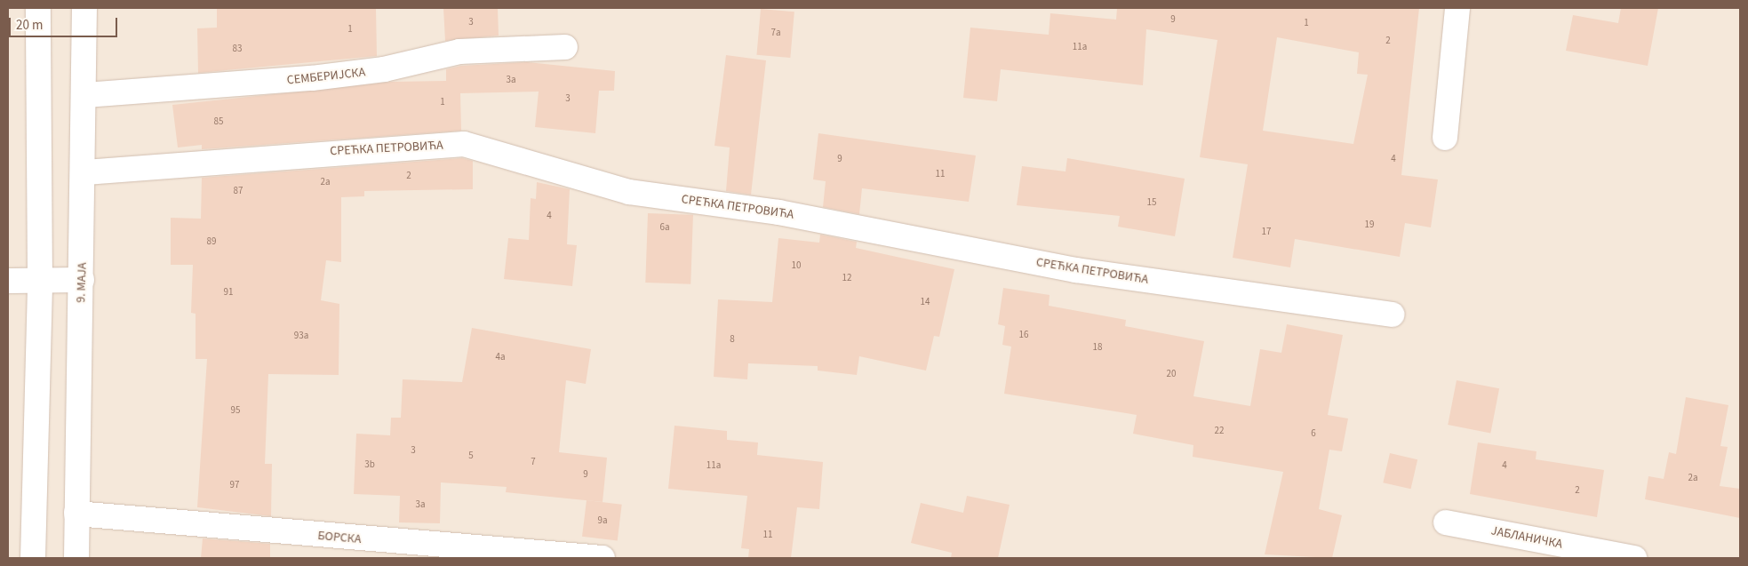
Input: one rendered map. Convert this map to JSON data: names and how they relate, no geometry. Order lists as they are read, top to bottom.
{
  "streets": {
    "street": [
      "СЕМБЕРИЈСКА",
      "СРЕЋКА ПЕТРОВИЋА",
      "9. МАЈА",
      "БОРСКА",
      "ЈАБЛАНИЧКА"
    ]
  },
  "crossings": [
    ["СЕМБЕРИЈСКА", "9. МАЈА"],
    ["СРЕЋКА ПЕТРОВИЋА", "9. МАЈА"],
    ["9. МАЈА", "БОРСКА"]
  ],
  "house_numbers": [
    "9",
    "3",
    "1",
    "1",
    "7a",
    "2",
    "11a",
    "83",
    "3a",
    "3",
    "1",
    "85",
    "9",
    "4",
    "11",
    "2",
    "2a",
    "87",
    "15",
    "4",
    "19",
    "6a",
    "17",
    "89",
    "10",
    "12",
    "91",
    "14",
    "16",
    "93a",
    "8",
    "18",
    "4a",
    "20",
    "95",
    "22",
    "6",
    "3",
    "5",
    "7",
    "3b",
    "11a",
    "4",
    "9",
    "2a",
    "97",
    "2",
    "3a",
    "9a",
    "11"
  ],
  "scale_bar": "20 m"
}
